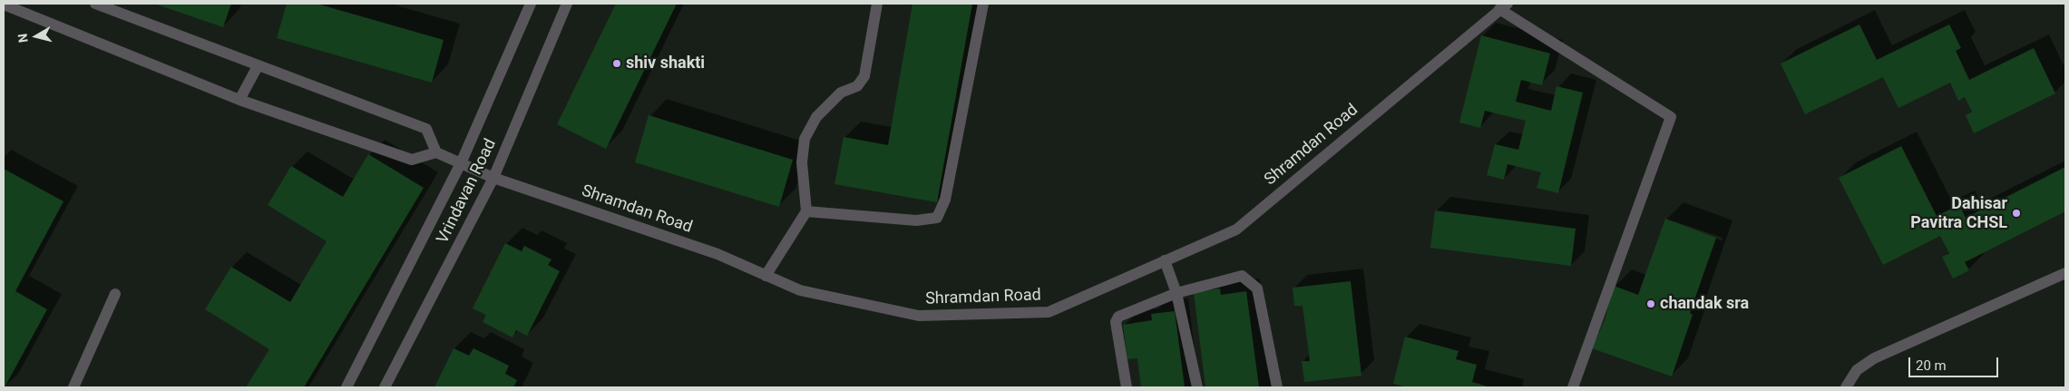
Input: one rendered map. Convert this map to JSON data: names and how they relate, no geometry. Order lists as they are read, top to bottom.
{
  "streets": {
    "street": ["Shramdan Road", "Vrindavan Road"]
  },
  "crossings": [
    ["Shramdan Road", "Vrindavan Road"]
  ],
  "places": ["shiv shakti", "Dahisar Pavitra CHSL", "chandak sra"],
  "scale_bar": "20 m",
  "north": "left"
}
